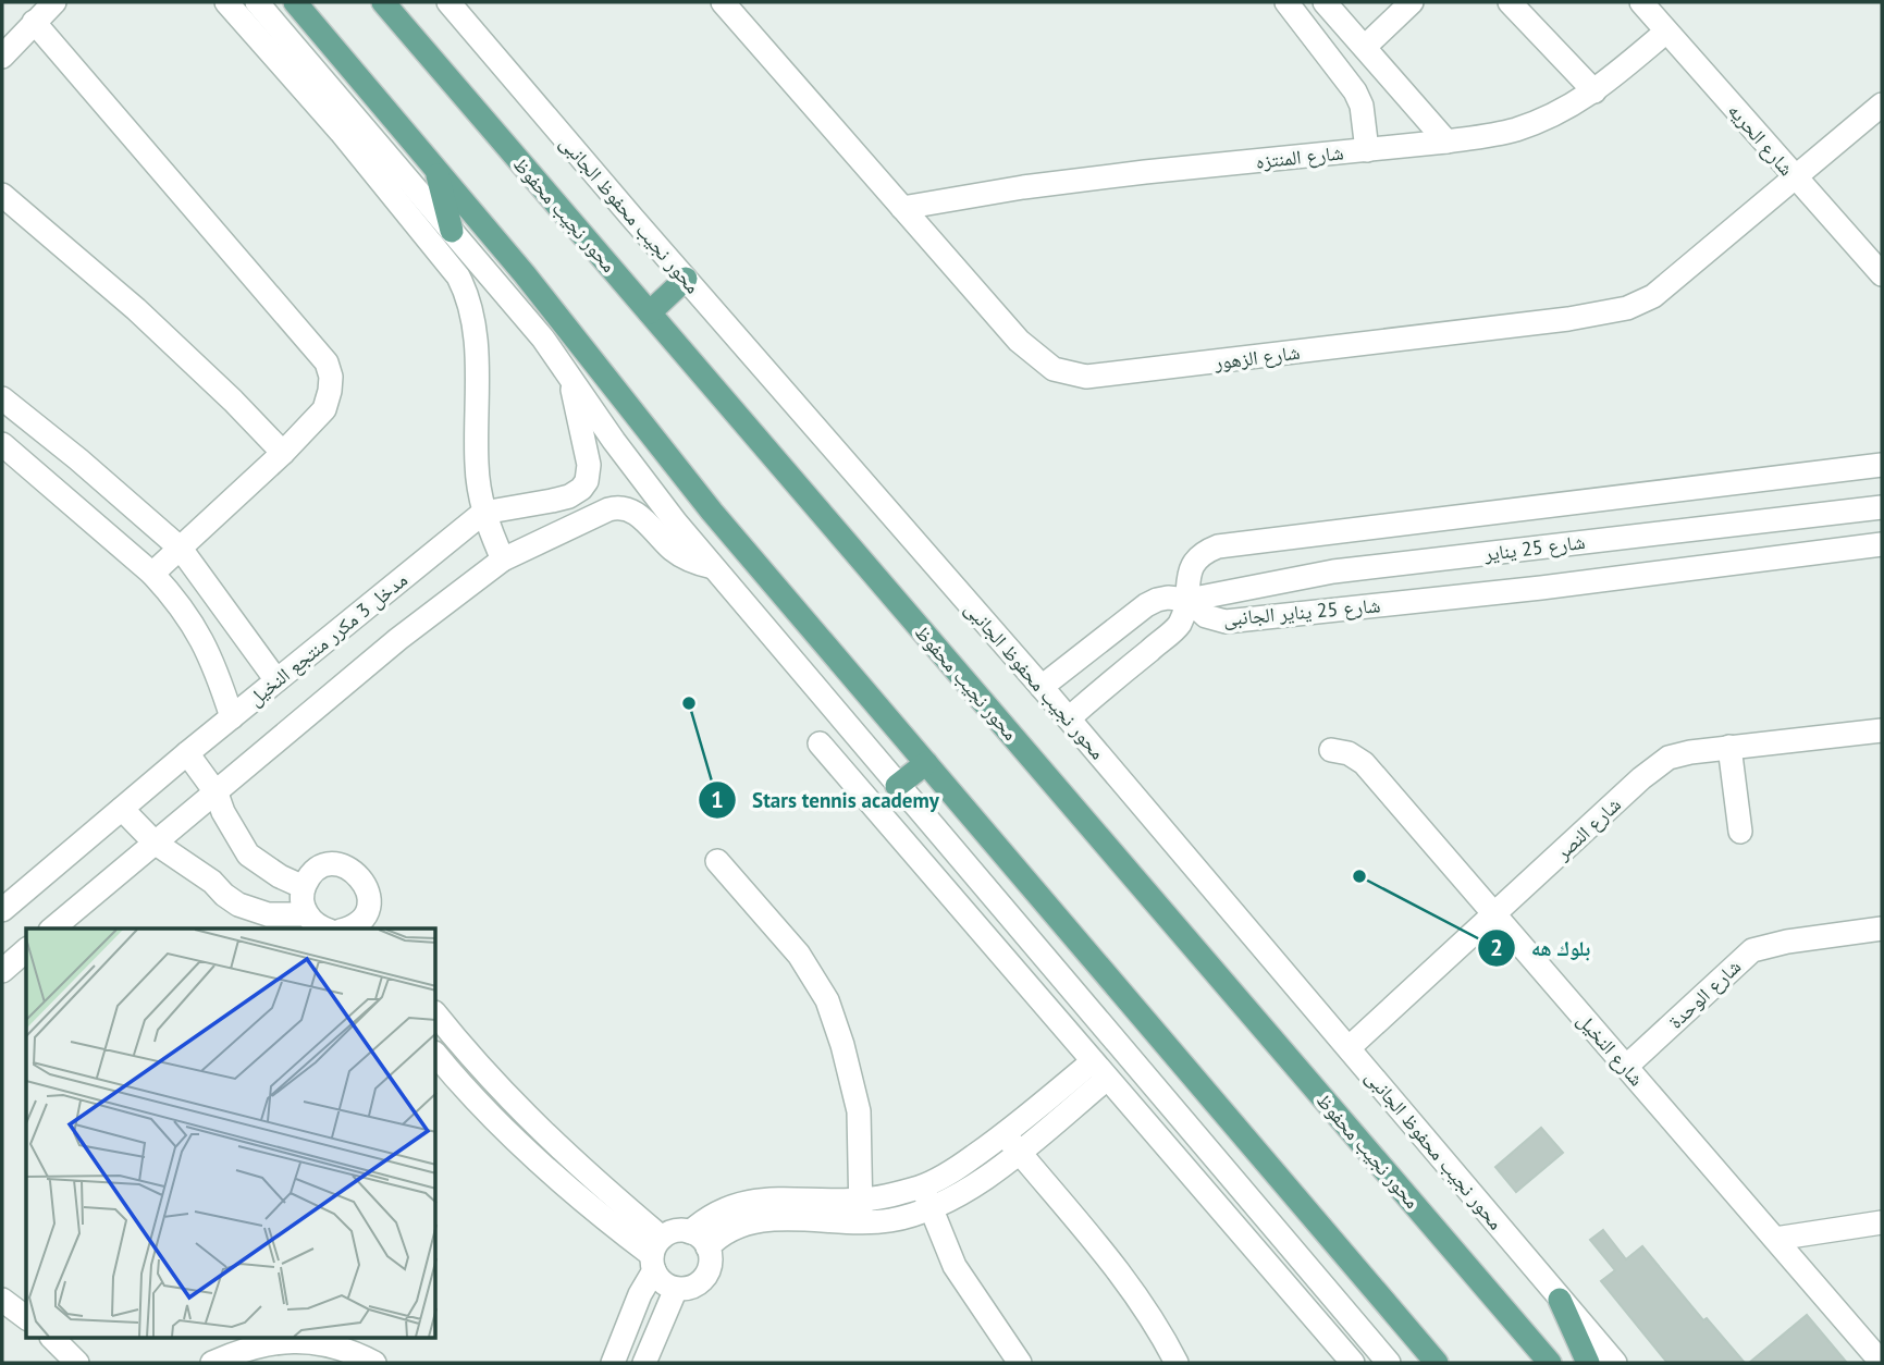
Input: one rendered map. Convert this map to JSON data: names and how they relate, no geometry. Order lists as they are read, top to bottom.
{
  "streets": {
    "main road": ["محور نجيب محفوظ"],
    "street": [
      "شارع الحريه",
      "شارع المنتزه",
      "محور نجيب محفوظ الجانبى",
      "شارع الزهور",
      "شارع 25 يناير",
      "شارع 25 يناير الجانبى",
      "مدخل 3 مكرر منتجع النخيل",
      "شارع النصر",
      "شارع الوحدة",
      "شارع النخيل"
    ]
  },
  "crossings": [
    ["شارع الحريه", "شارع المنتزه"],
    ["شارع الحريه", "شارع الزهور"],
    ["شارع المنتزه", "شارع الزهور"],
    ["محور نجيب محفوظ الجانبى", "شارع 25 يناير"],
    ["محور نجيب محفوظ الجانبى", "شارع النصر"],
    ["شارع 25 يناير", "شارع 25 يناير الجانبى"],
    ["شارع النصر", "شارع النخيل"],
    ["شارع الوحدة", "شارع النخيل"]
  ],
  "places": ["Stars tennis academy", "بلوك هه"]
}
